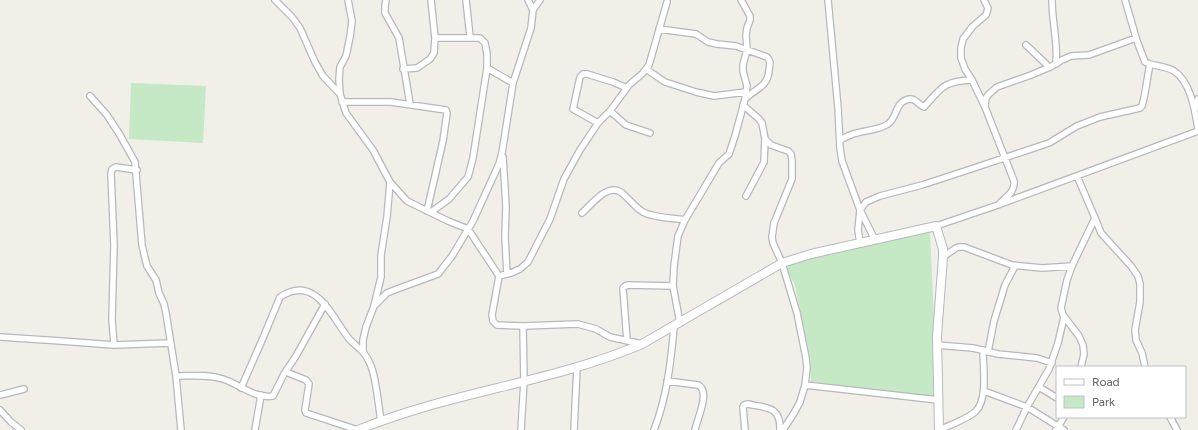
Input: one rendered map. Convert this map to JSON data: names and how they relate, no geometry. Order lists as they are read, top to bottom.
{
  "legend": ["Road", "Park"]
}
